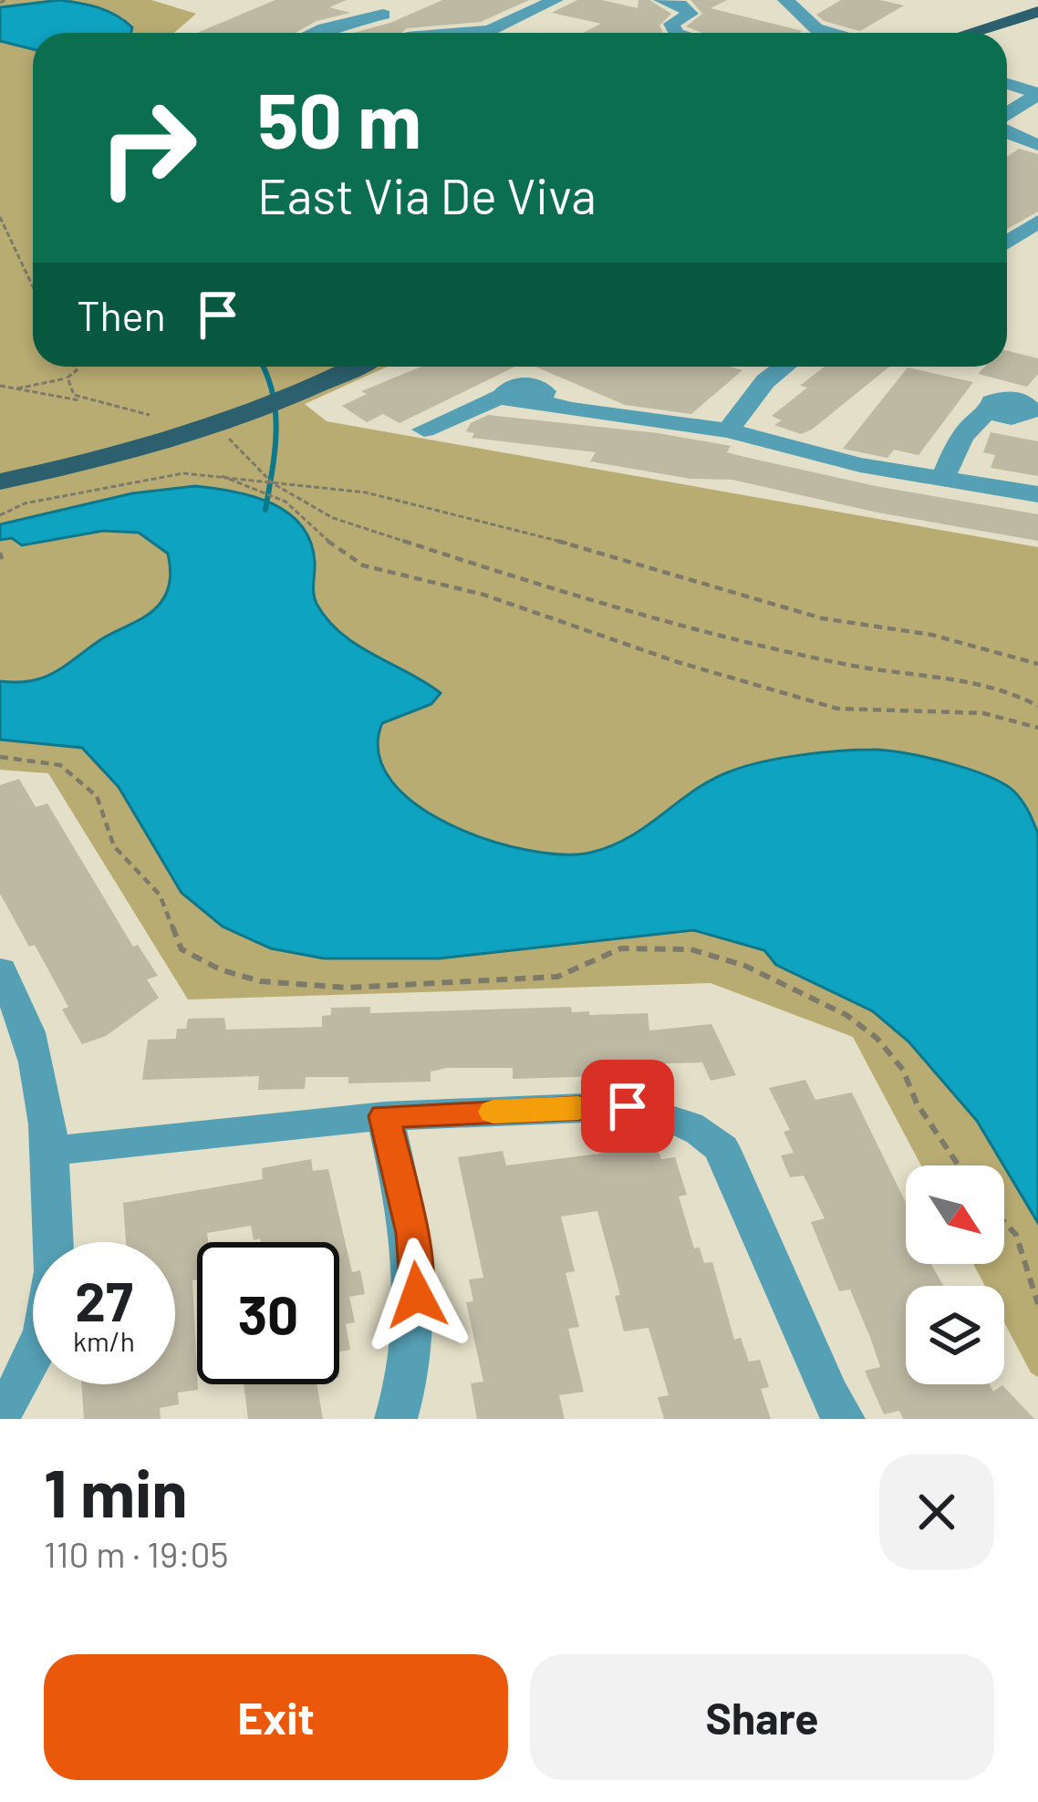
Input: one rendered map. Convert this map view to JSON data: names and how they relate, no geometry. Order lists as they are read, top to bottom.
{
  "north": "bottom right",
  "page": {
    "turn": ["50 m", "East Via De Viva"],
    "then": "Then",
    "speed": "27 km/h",
    "limit": "30",
    "heading": ["1 min", "110 m · 19:05"],
    "buttons": ["Exit", "Share"]
  }
}
